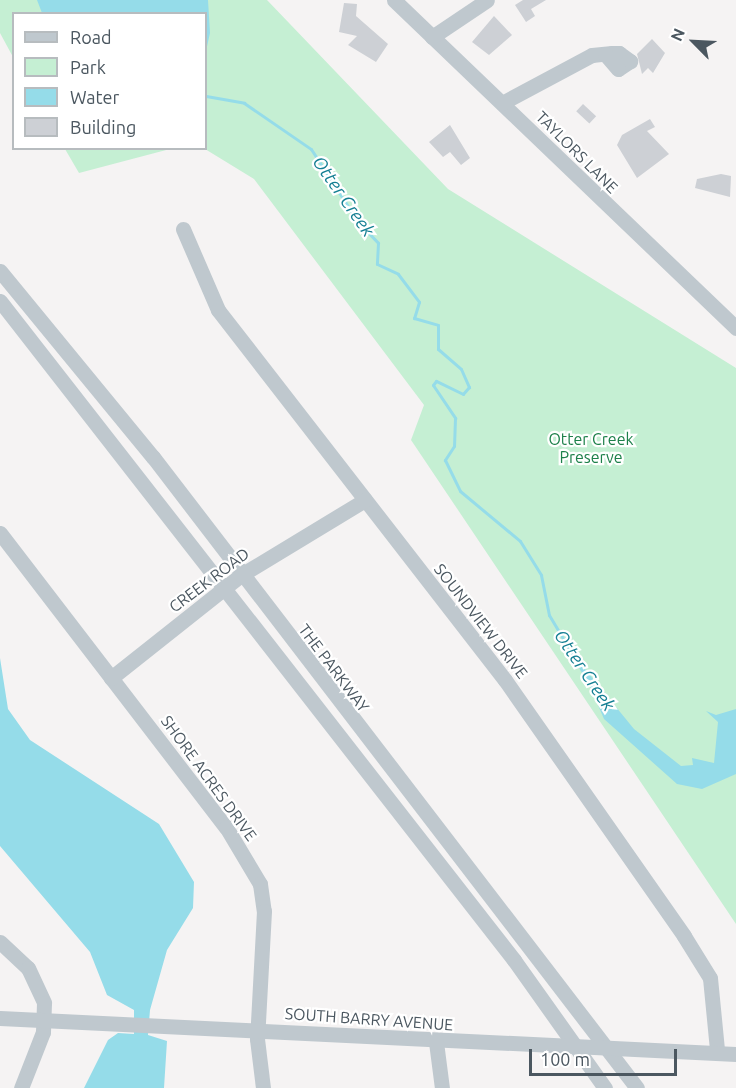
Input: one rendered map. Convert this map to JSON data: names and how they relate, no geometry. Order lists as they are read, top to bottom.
{
  "streets": {
    "street": [
      "TAYLORS LANE",
      "CREEK ROAD",
      "SOUNDVIEW DRIVE",
      "THE PARKWAY",
      "SHORE ACRES DRIVE",
      "SOUTH BARRY AVENUE"
    ]
  },
  "crossings": [
    ["CREEK ROAD", "SOUNDVIEW DRIVE"],
    ["CREEK ROAD", "THE PARKWAY"],
    ["CREEK ROAD", "SHORE ACRES DRIVE"],
    ["SOUNDVIEW DRIVE", "SOUTH BARRY AVENUE"],
    ["THE PARKWAY", "SOUTH BARRY AVENUE"],
    ["SHORE ACRES DRIVE", "SOUTH BARRY AVENUE"]
  ],
  "water": ["Otter Creek"],
  "parks": ["Otter Creek Preserve"],
  "legend": [
    "Road",
    "Park",
    "Water",
    "Building"
  ],
  "scale_bar": "100 m",
  "north": "top left"
}
